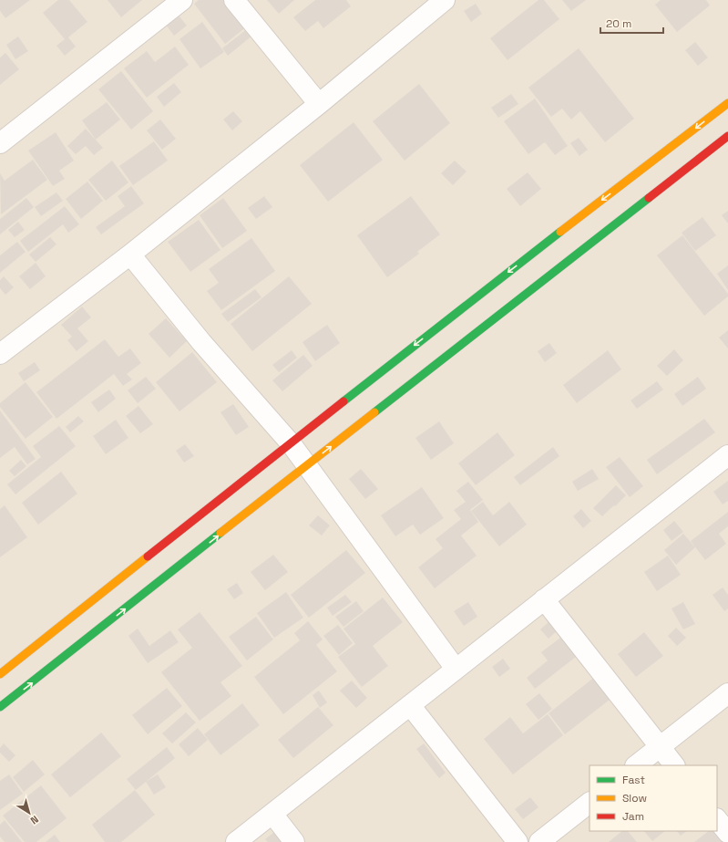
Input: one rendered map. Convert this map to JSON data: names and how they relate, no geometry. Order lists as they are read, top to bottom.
{
  "legend": ["Fast", "Slow", "Jam"],
  "scale_bar": "20 m",
  "north": "bottom right"
}
